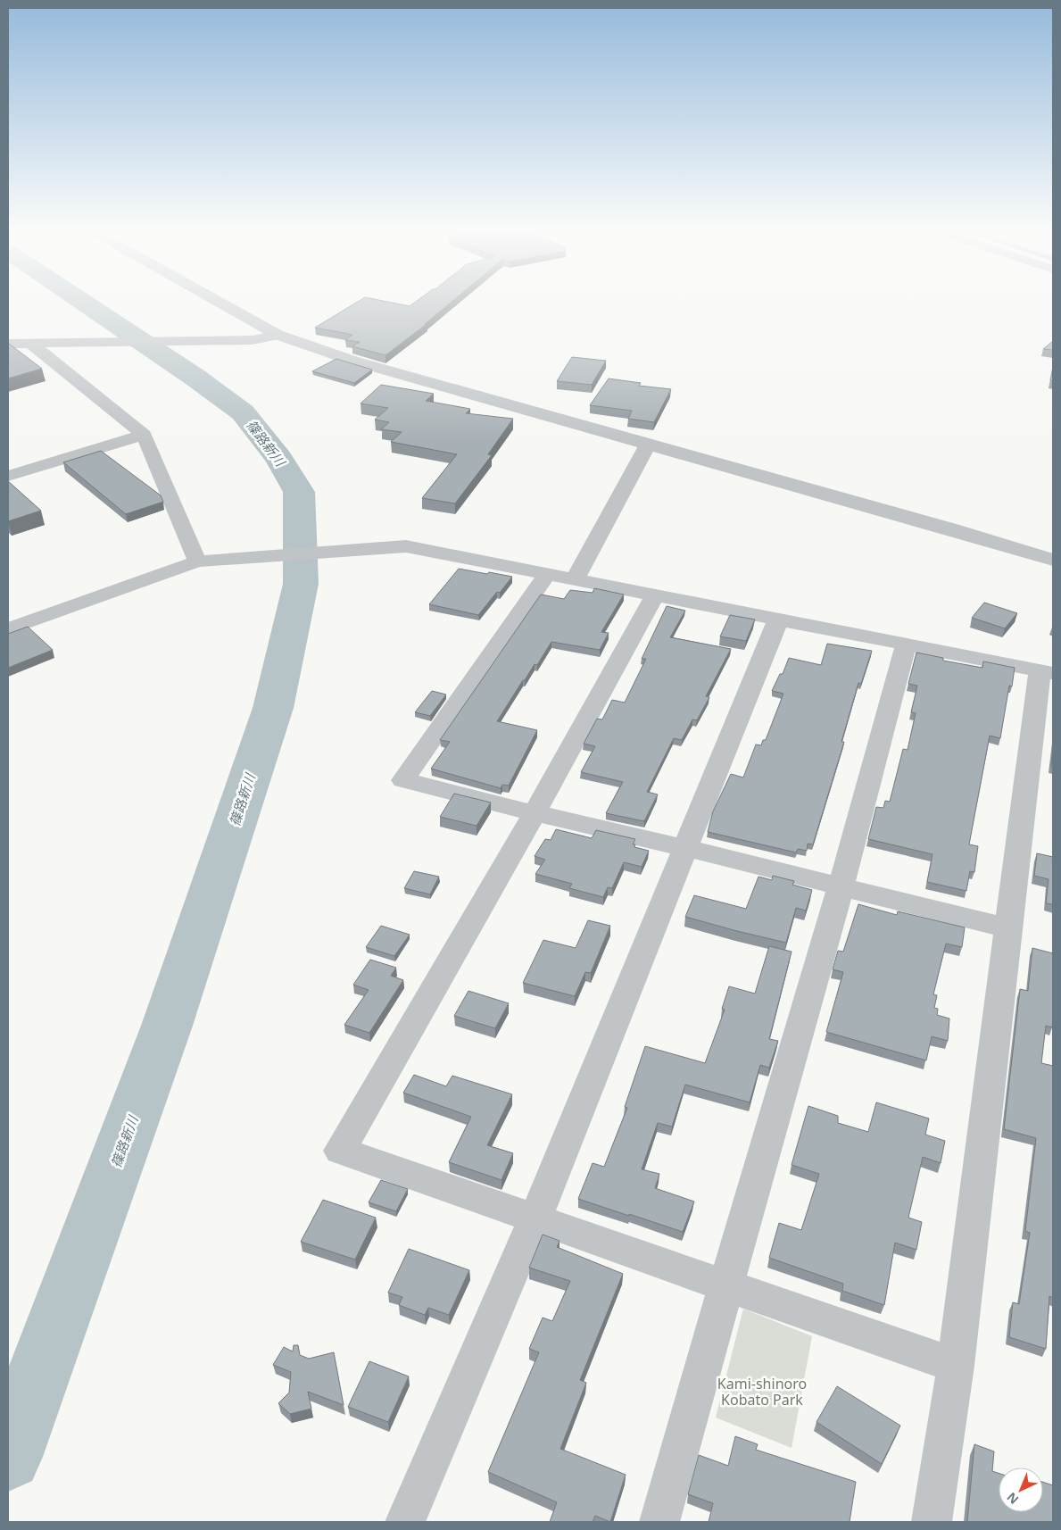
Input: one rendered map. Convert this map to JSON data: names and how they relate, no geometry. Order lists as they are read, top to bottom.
{
  "water": ["篠路新川"],
  "parks": ["Kami-shinoro Kobato Park"],
  "north": "bottom left"
}
